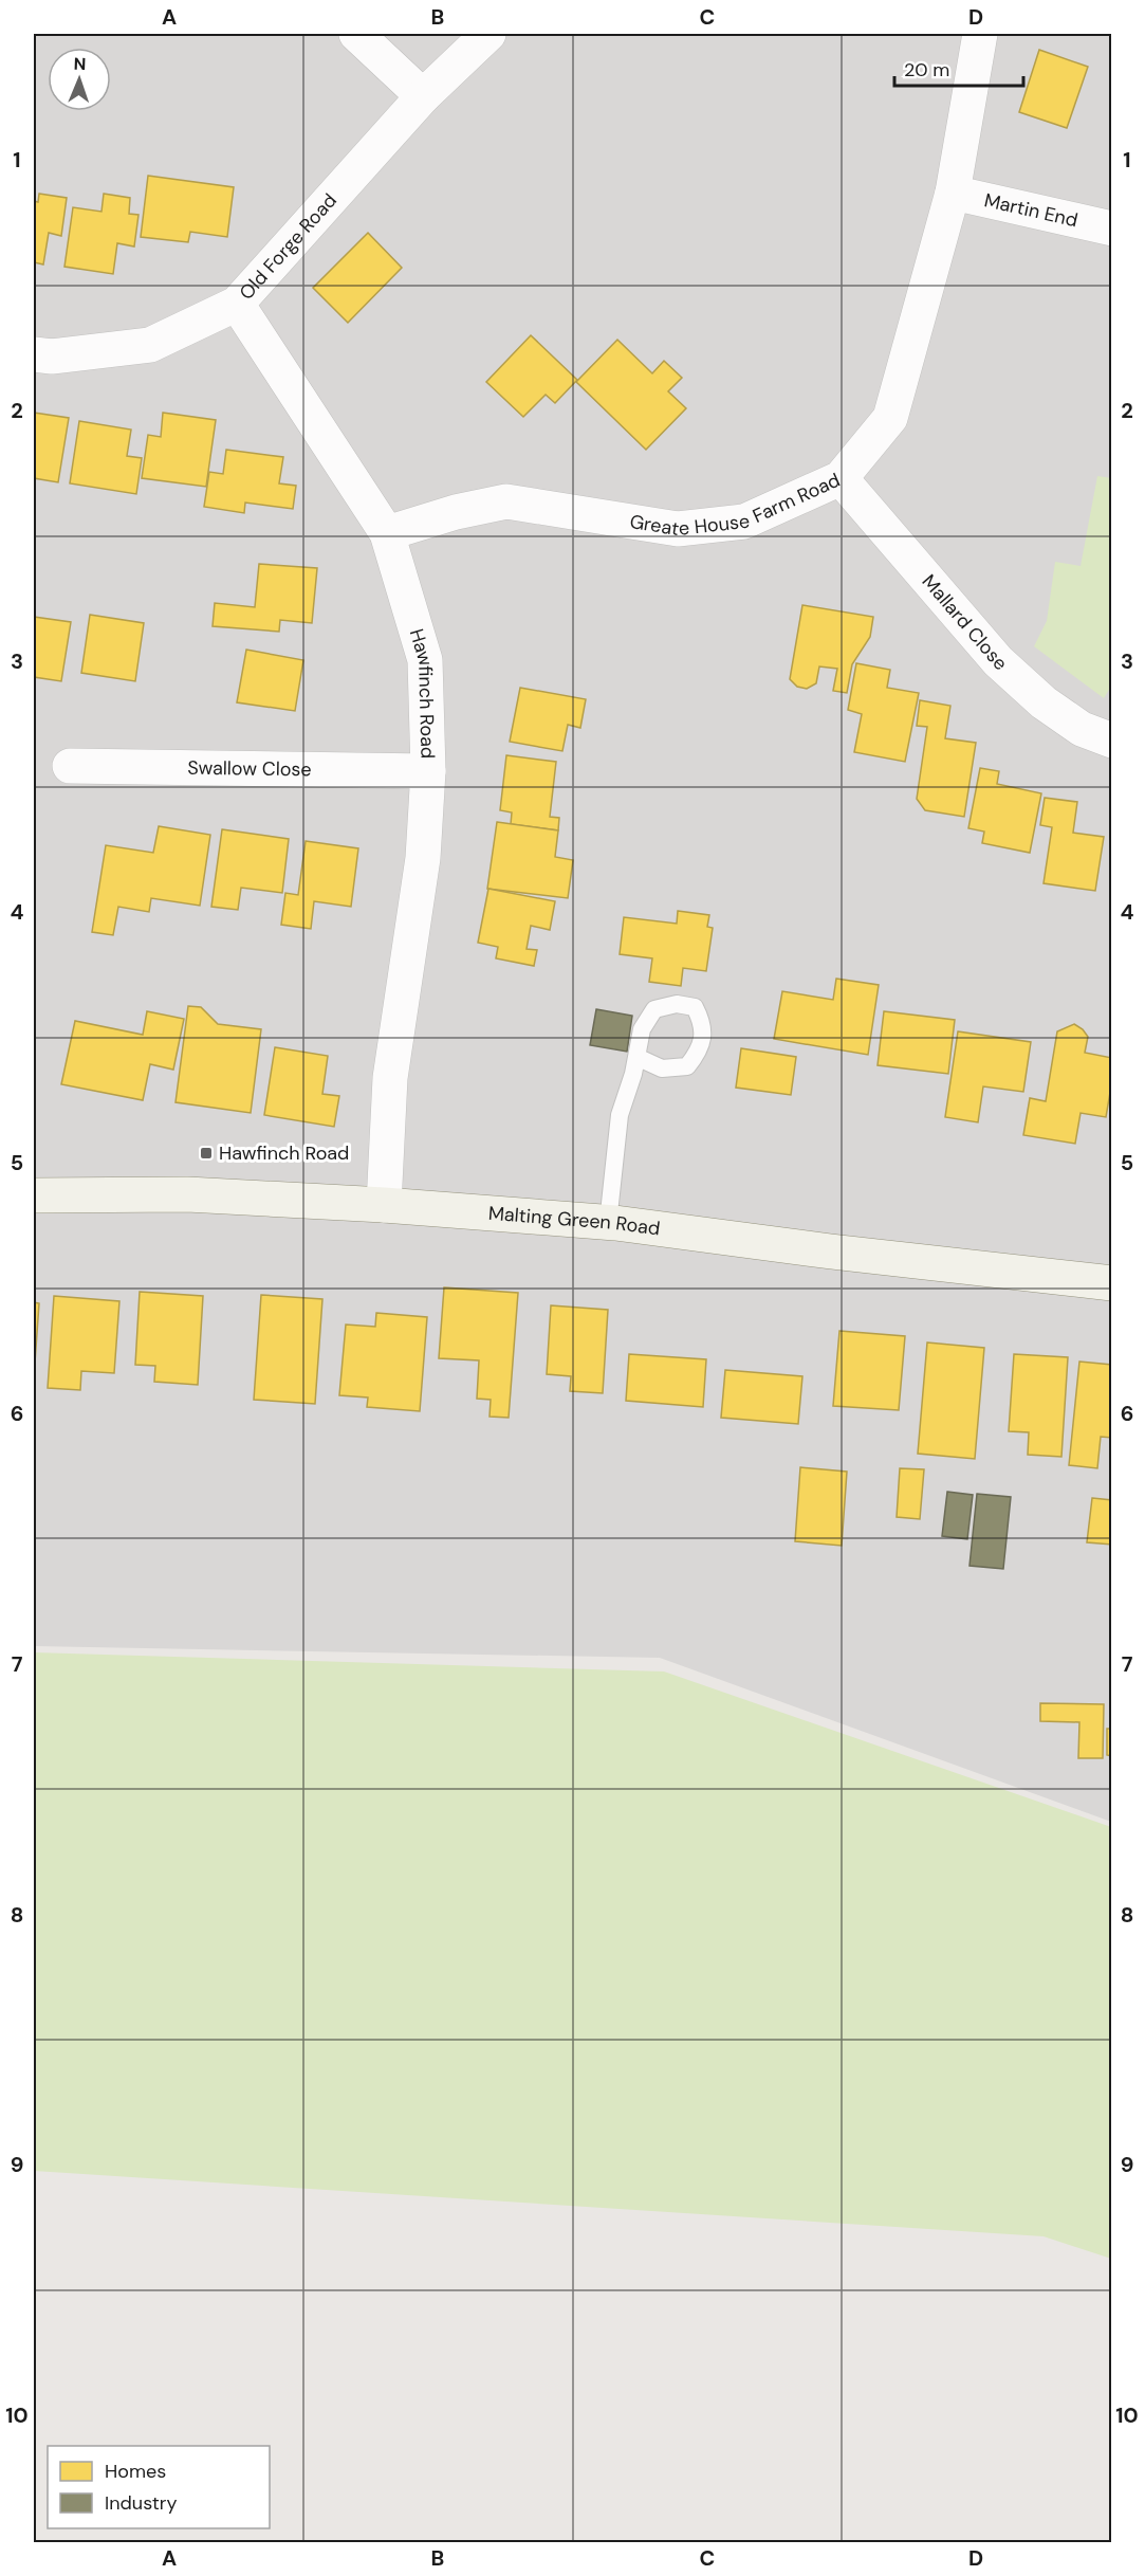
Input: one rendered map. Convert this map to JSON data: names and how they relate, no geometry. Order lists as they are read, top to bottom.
{
  "streets": {
    "street": [
      "Martin End",
      "Old Forge Road",
      "Greate House Farm Road",
      "Mallard Close",
      "Hawfinch Road",
      "Swallow Close",
      "Malting Green Road"
    ]
  },
  "crossings": [
    ["Martin End", "Greate House Farm Road"],
    ["Old Forge Road", "Hawfinch Road"],
    ["Greate House Farm Road", "Mallard Close"],
    ["Greate House Farm Road", "Hawfinch Road"],
    ["Hawfinch Road", "Swallow Close"],
    ["Hawfinch Road", "Malting Green Road"]
  ],
  "places": {
    "transit": ["Hawfinch Road"]
  },
  "legend": ["Homes", "Industry"],
  "scale_bar": "20 m",
  "north": "top",
  "grid": {
    "columns": [
      "A",
      "B",
      "C",
      "D"
    ],
    "rows": [
      "1",
      "2",
      "3",
      "4",
      "5",
      "6",
      "7",
      "8",
      "9",
      "10"
    ]
  }
}
